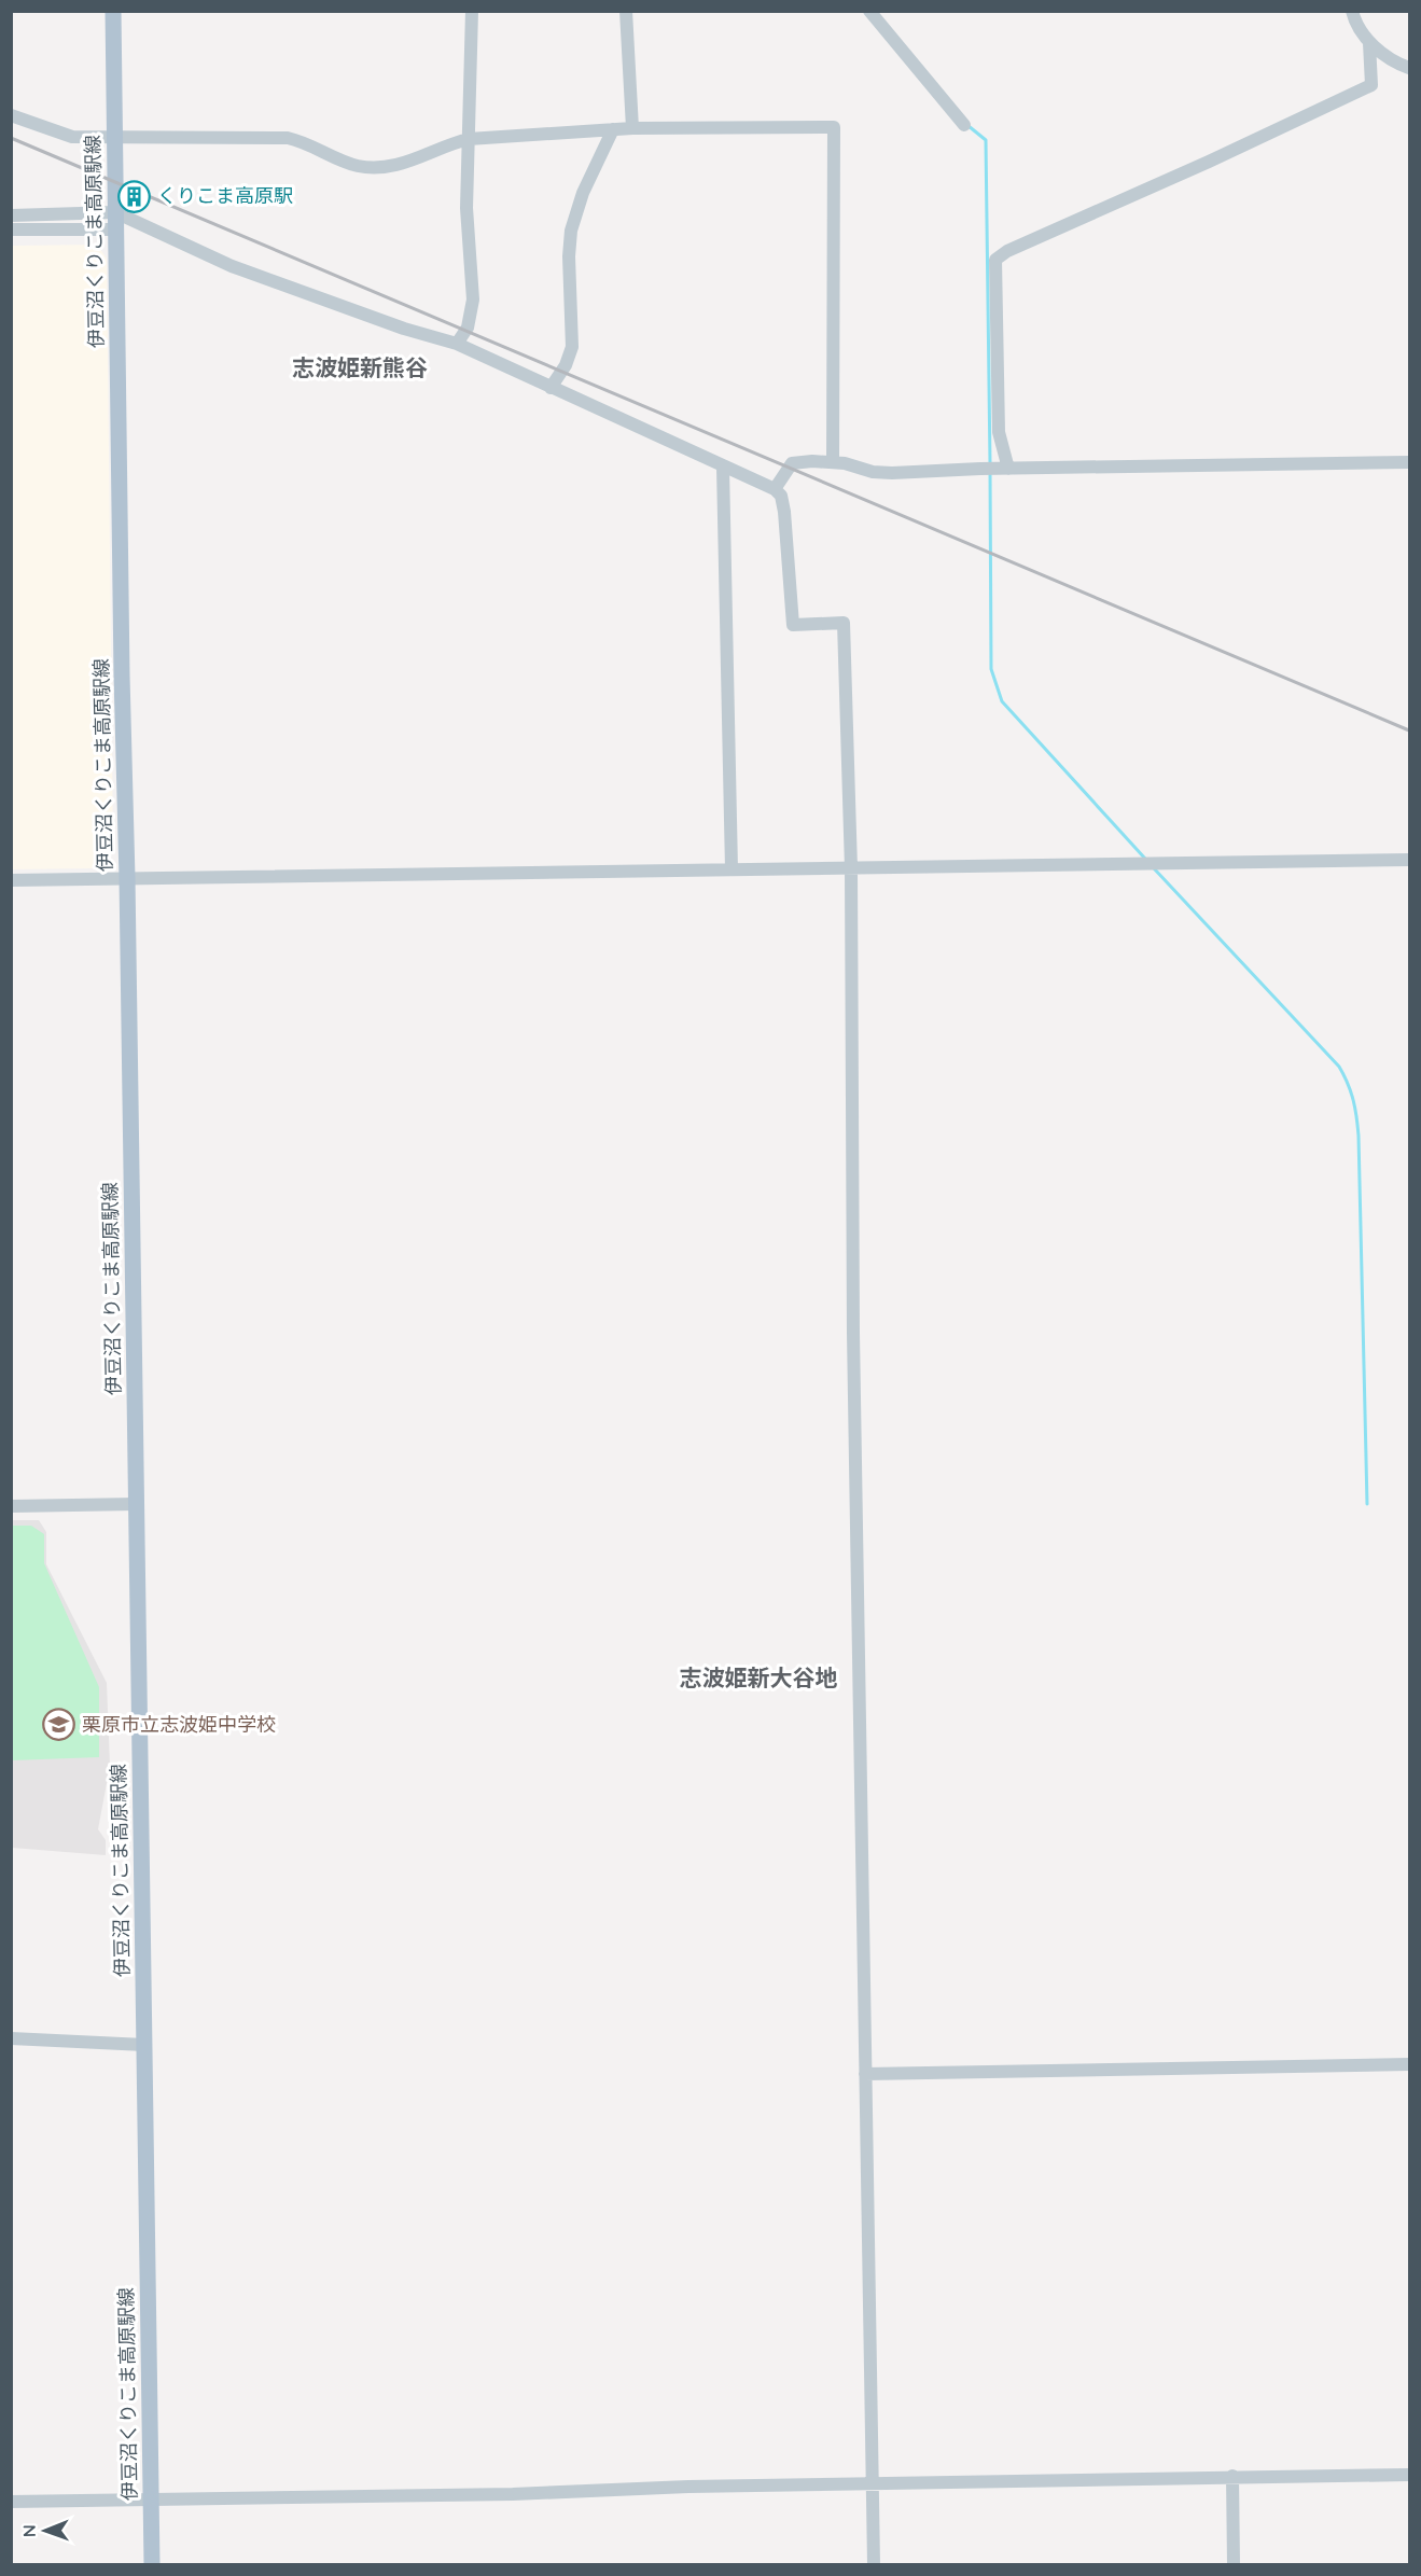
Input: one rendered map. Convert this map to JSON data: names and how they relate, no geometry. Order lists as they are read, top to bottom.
{
  "streets": {
    "main road": ["伊豆沼くりこま高原駅線"]
  },
  "districts": ["志波姫新熊谷", "志波姫新大谷地"],
  "places": {
    "building": ["くりこま高原駅"],
    "school or university": ["栗原市立志波姫中学校"]
  },
  "north": "left"
}
